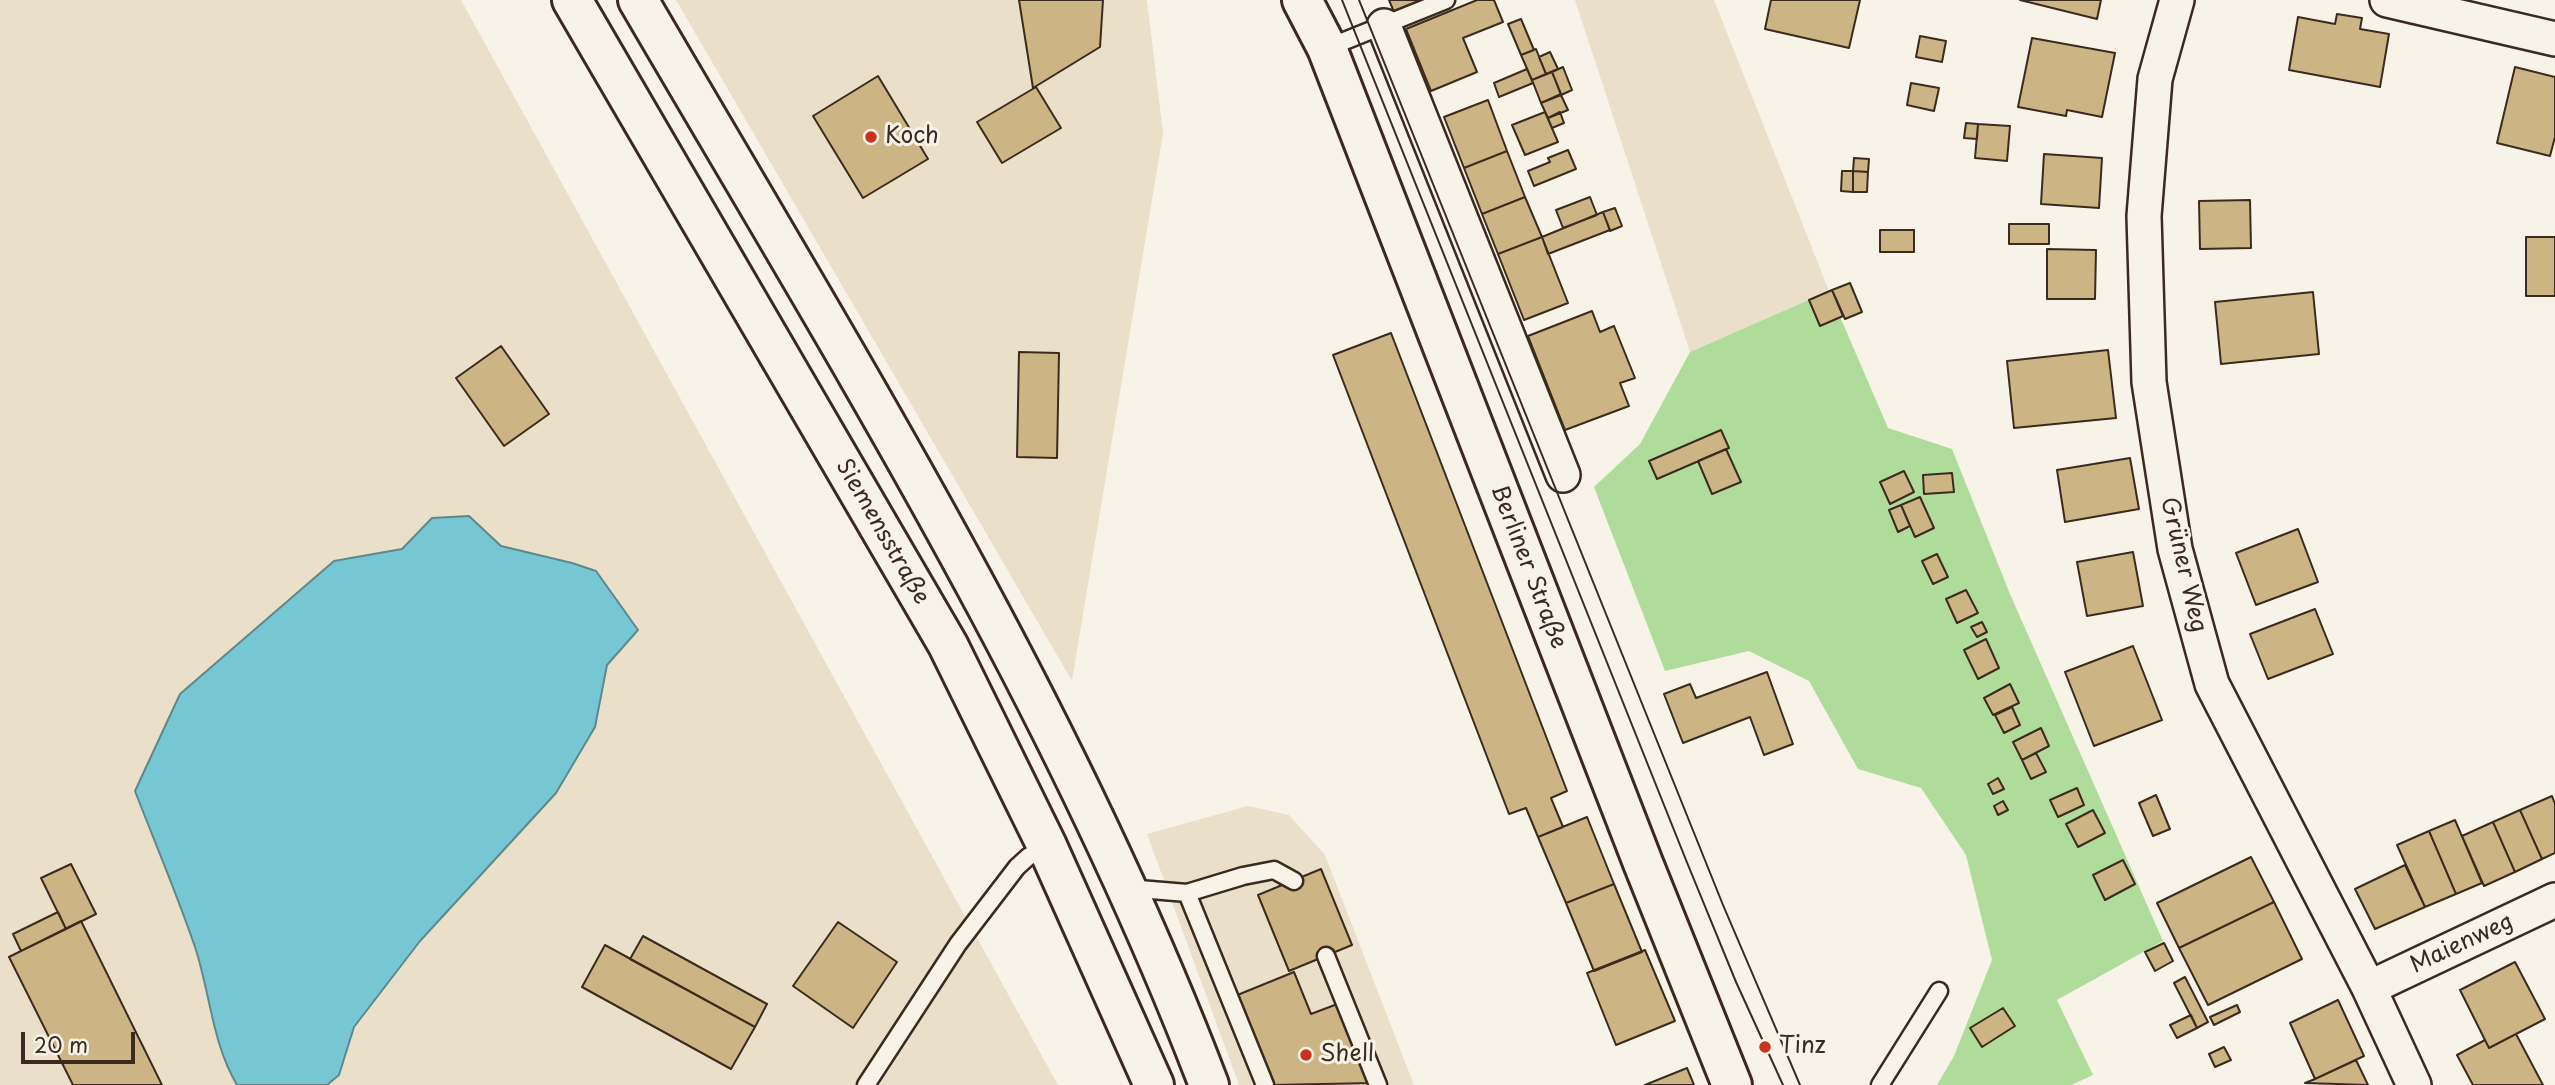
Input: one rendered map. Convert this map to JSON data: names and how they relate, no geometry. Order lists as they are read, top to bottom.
{
  "streets": {
    "main road": ["Siemensstraße", "Berliner Straße"],
    "street": ["Grüner Weg", "Maienweg"]
  },
  "crossings": [
    ["Grüner Weg", "Maienweg"]
  ],
  "places": ["Koch", "Tinz", "Shell"],
  "scale_bar": "20 m"
}
